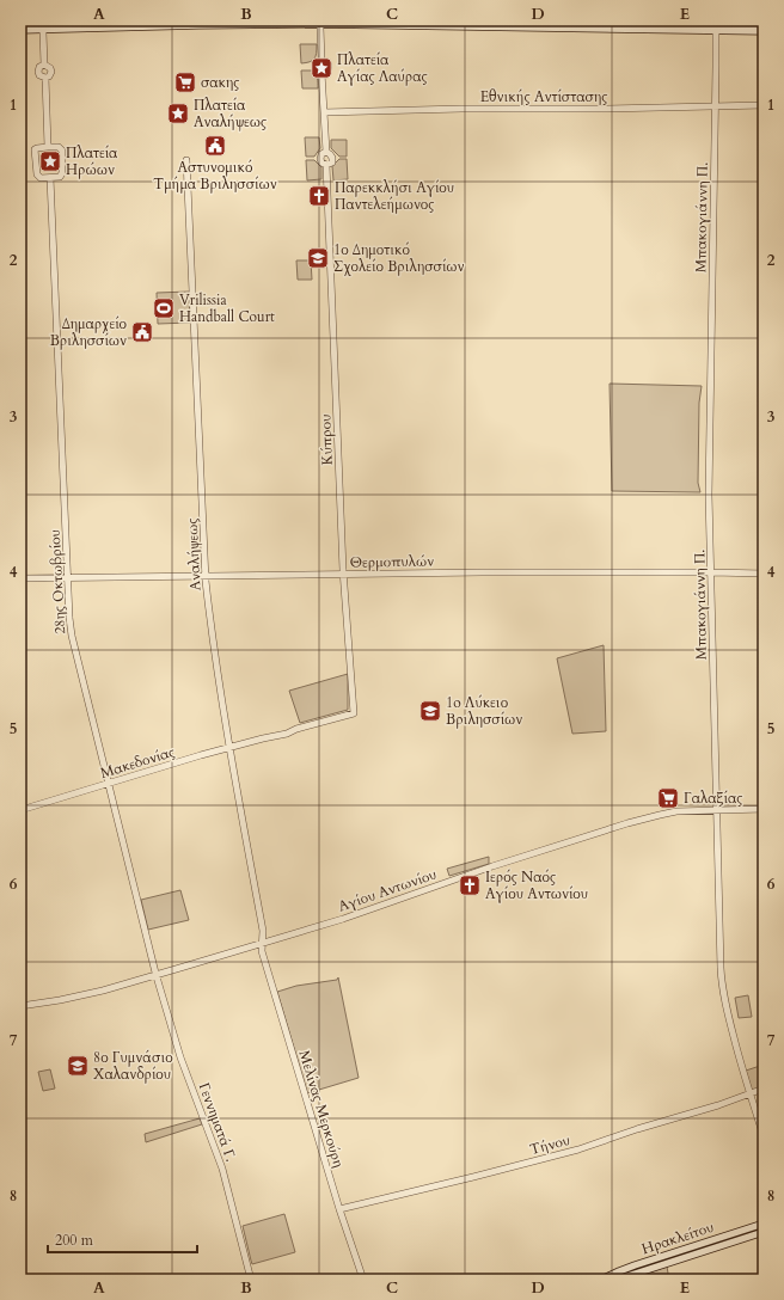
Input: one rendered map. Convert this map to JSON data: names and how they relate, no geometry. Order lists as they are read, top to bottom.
{
  "streets": {
    "main road": ["Ηρακλείτου"],
    "street": [
      "Εθνικής Αντίστασης",
      "Μπακογιάννη Π.",
      "Κύπρου",
      "Αναλήψεως",
      "Θερμοπυλών",
      "28ης Οκτωβρίου",
      "Μακεδονίας",
      "Αγίου Αντωνίου",
      "Μελίνας Μερκούρη",
      "Γεννηματά Γ.",
      "Τήνου"
    ]
  },
  "crossings": [
    ["Εθνικής Αντίστασης", "Μπακογιάννη Π."],
    ["Εθνικής Αντίστασης", "Κύπρου"],
    ["Μπακογιάννη Π.", "Θερμοπυλών"],
    ["Μπακογιάννη Π.", "Αγίου Αντωνίου"],
    ["Μπακογιάννη Π.", "Τήνου"],
    ["Κύπρου", "Θερμοπυλών"],
    ["Κύπρου", "Μακεδονίας"],
    ["Αναλήψεως", "Θερμοπυλών"],
    ["Αναλήψεως", "Μακεδονίας"],
    ["Αναλήψεως", "Αγίου Αντωνίου"],
    ["Αναλήψεως", "Μελίνας Μερκούρη"],
    ["Θερμοπυλών", "28ης Οκτωβρίου"],
    ["28ης Οκτωβρίου", "Μακεδονίας"],
    ["28ης Οκτωβρίου", "Αγίου Αντωνίου"],
    ["28ης Οκτωβρίου", "Γεννηματά Γ."],
    ["Αγίου Αντωνίου", "Μελίνας Μερκούρη"],
    ["Αγίου Αντωνίου", "Γεννηματά Γ."],
    ["Μελίνας Μερκούρη", "Τήνου"]
  ],
  "places": {
    "place": ["Πλατεία Αγίας Λαύρας", "Πλατεία Αναλήψεως", "Πλατεία Ηρώων"],
    "supermarket": ["σακης", "Γαλαξίας"],
    "public building": ["Αστυνομικό Τμήμα Βριλησσίων", "Δημαρχείο Βριλησσίων"],
    "church": ["Παρεκκλήσι Αγίου Παντελεήμωνος", "Ιερός Ναός Αγίου Αντωνίου"],
    "school or university": ["1ο Δημοτικό Σχολείο Βριλησσίων", "1o Λύκειο Βριλησσίων", "8ο Γυμνάσιο Χαλανδρίου"],
    "sports": ["Vrilissia Handball Court"]
  },
  "scale_bar": "200 m",
  "grid": {
    "columns": [
      "A",
      "B",
      "C",
      "D",
      "E"
    ],
    "rows": [
      "1",
      "2",
      "3",
      "4",
      "5",
      "6",
      "7",
      "8"
    ]
  }
}
